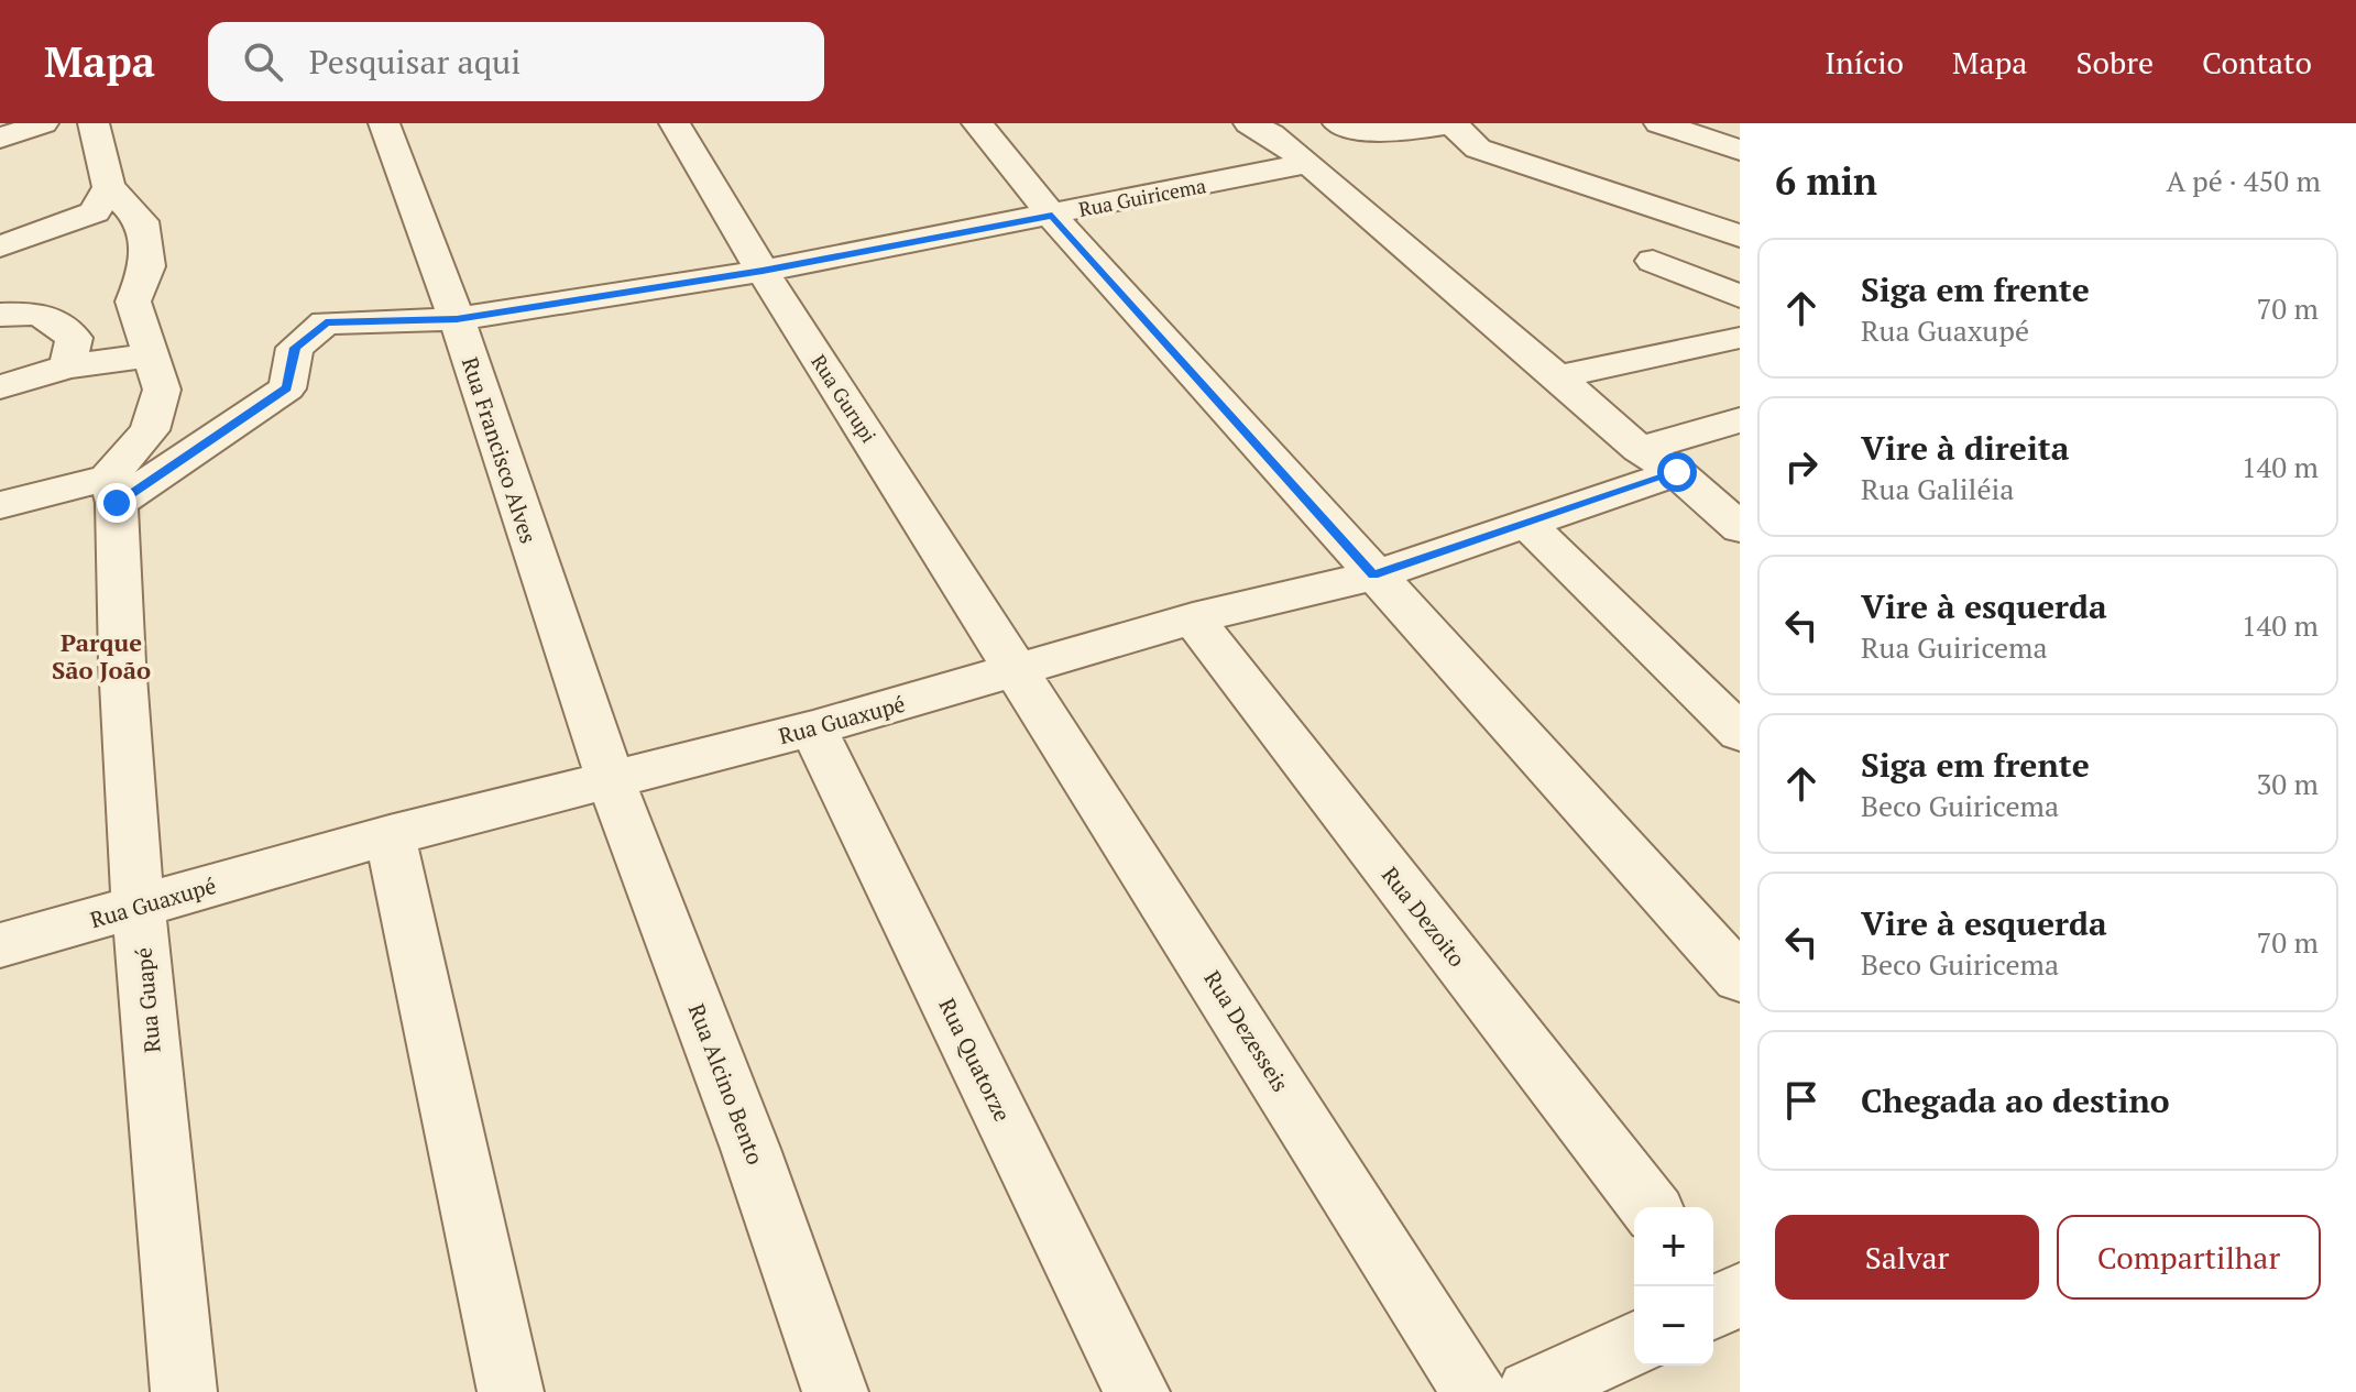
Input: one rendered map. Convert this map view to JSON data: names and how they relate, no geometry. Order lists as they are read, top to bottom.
{
  "streets": {
    "street": [
      "Rua Guiricema",
      "Rua Gurupi",
      "Rua Francisco Alves",
      "Rua Guaxupé",
      "Rua Dezoito",
      "Rua Guapé",
      "Rua Dezesseis",
      "Rua Quatorze",
      "Rua Alcino Bento"
    ]
  },
  "crossings": [
    ["Rua Guiricema", "Rua Gurupi"],
    ["Rua Guiricema", "Rua Francisco Alves"],
    ["Rua Guiricema", "Rua Guapé"],
    ["Rua Gurupi", "Rua Guaxupé"],
    ["Rua Gurupi", "Rua Dezesseis"],
    ["Rua Francisco Alves", "Rua Guaxupé"],
    ["Rua Francisco Alves", "Rua Alcino Bento"],
    ["Rua Guaxupé", "Rua Dezoito"],
    ["Rua Guaxupé", "Rua Guapé"],
    ["Rua Guaxupé", "Rua Dezesseis"],
    ["Rua Guaxupé", "Rua Quatorze"],
    ["Rua Guaxupé", "Rua Alcino Bento"]
  ],
  "districts": ["Parque São João"],
  "page": {
    "header": "Mapa",
    "search": "Pesquisar aqui",
    "nav": [
      "Início",
      "Mapa",
      "Sobre",
      "Contato"
    ],
    "heading": ["6 min", "A pé · 450 m"],
    "list": [
      ["Siga em frente", "Rua Guaxupé", "70 m"],
      ["Vire à direita", "Rua Galiléia", "140 m"],
      ["Vire à esquerda", "Rua Guiricema", "140 m"],
      ["Siga em frente", "Beco Guiricema", "30 m"],
      ["Vire à esquerda", "Beco Guiricema", "70 m"],
      "Chegada ao destino"
    ],
    "buttons": ["Salvar", "Compartilhar"],
    "map_buttons": ["+", "−"]
  }
}
